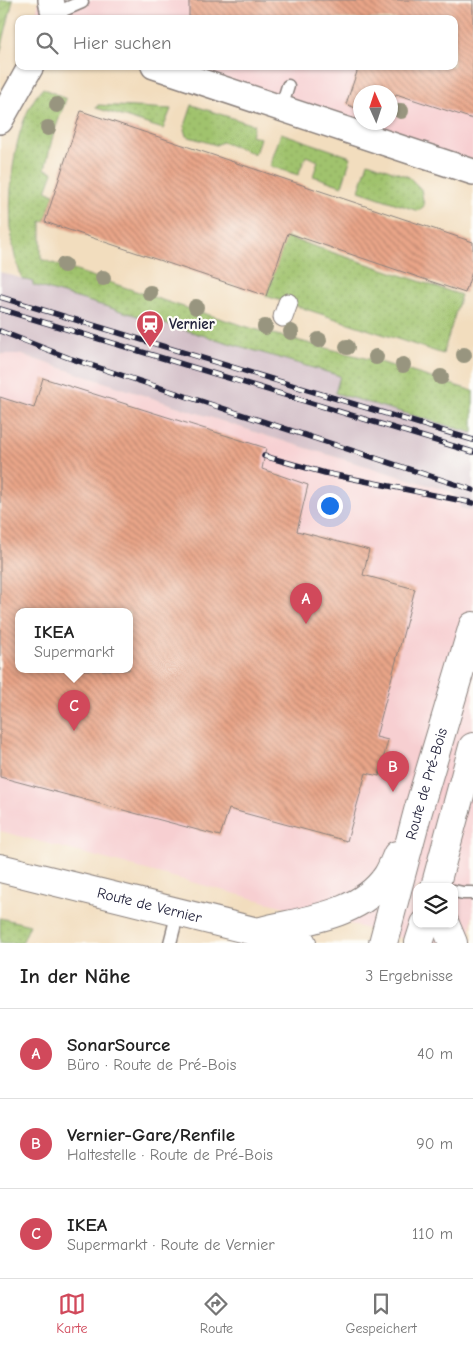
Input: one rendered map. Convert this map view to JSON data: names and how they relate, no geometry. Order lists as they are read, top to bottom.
{
  "streets": {
    "main road": ["Route de Pré-Bois", "Route de Vernier"]
  },
  "places": {
    "station": ["Vernier"]
  },
  "north": "top",
  "page": {
    "search": "Hier suchen",
    "pins": ["A", "C", "B"],
    "popup": ["IKEA", "Supermarkt"],
    "heading": ["In der Nähe", "3 Ergebnisse"],
    "list": [
      {
        "mark": "A",
        "name": "SonarSource",
        "note": "Büro · Route de Pré-Bois",
        "value": "40 m"
      },
      {
        "mark": "B",
        "name": "Vernier-Gare/Renfile",
        "note": "Haltestelle · Route de Pré-Bois",
        "value": "90 m"
      },
      {
        "mark": "C",
        "name": "IKEA",
        "note": "Supermarkt · Route de Vernier",
        "value": "110 m"
      }
    ],
    "nav": ["Karte", "Route", "Gespeichert"]
  }
}
